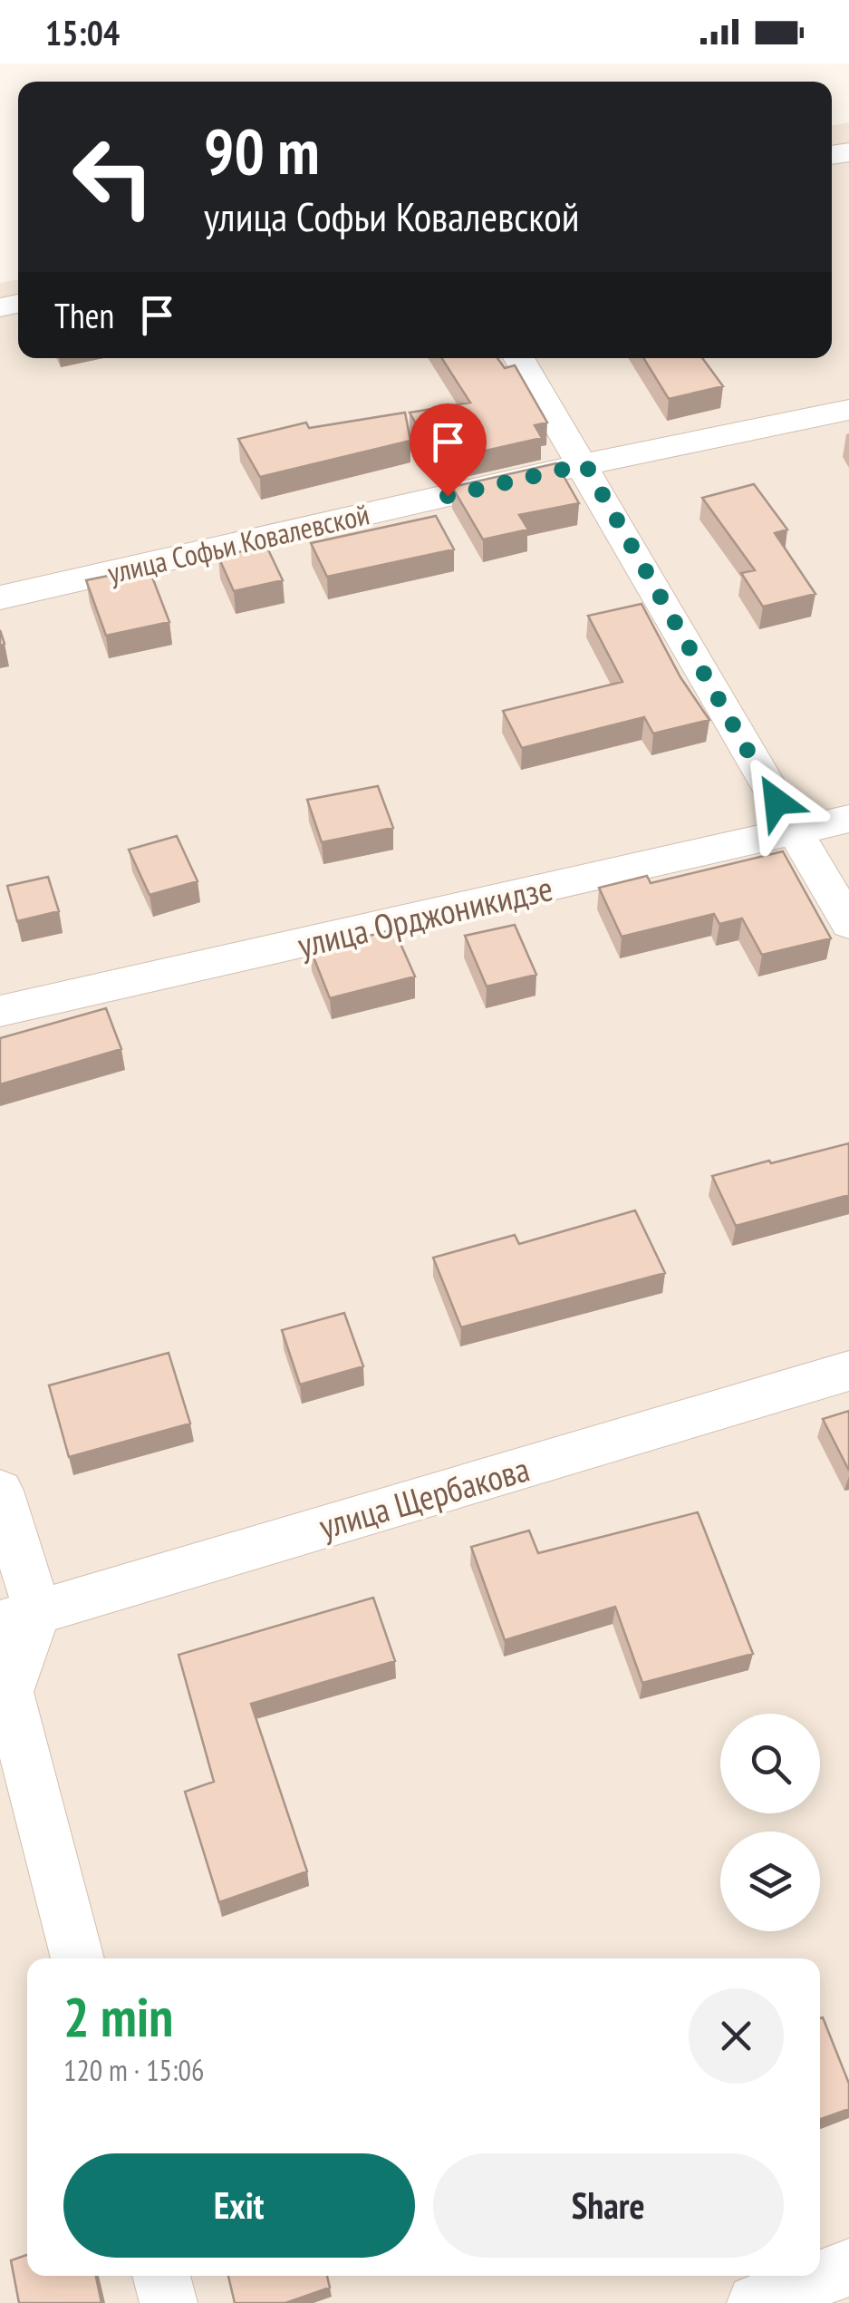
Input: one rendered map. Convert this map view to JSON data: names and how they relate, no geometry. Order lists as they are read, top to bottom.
{
  "streets": {
    "street": ["улица Софьи Ковалевской", "улица Орджоникидзе", "улица Щербакова"]
  },
  "page": {
    "status": "15:04",
    "turn": ["90 m", "улица Софьи Ковалевской"],
    "then": "Then",
    "heading": ["2 min", "120 m · 15:06"],
    "buttons": ["Exit", "Share"]
  }
}
